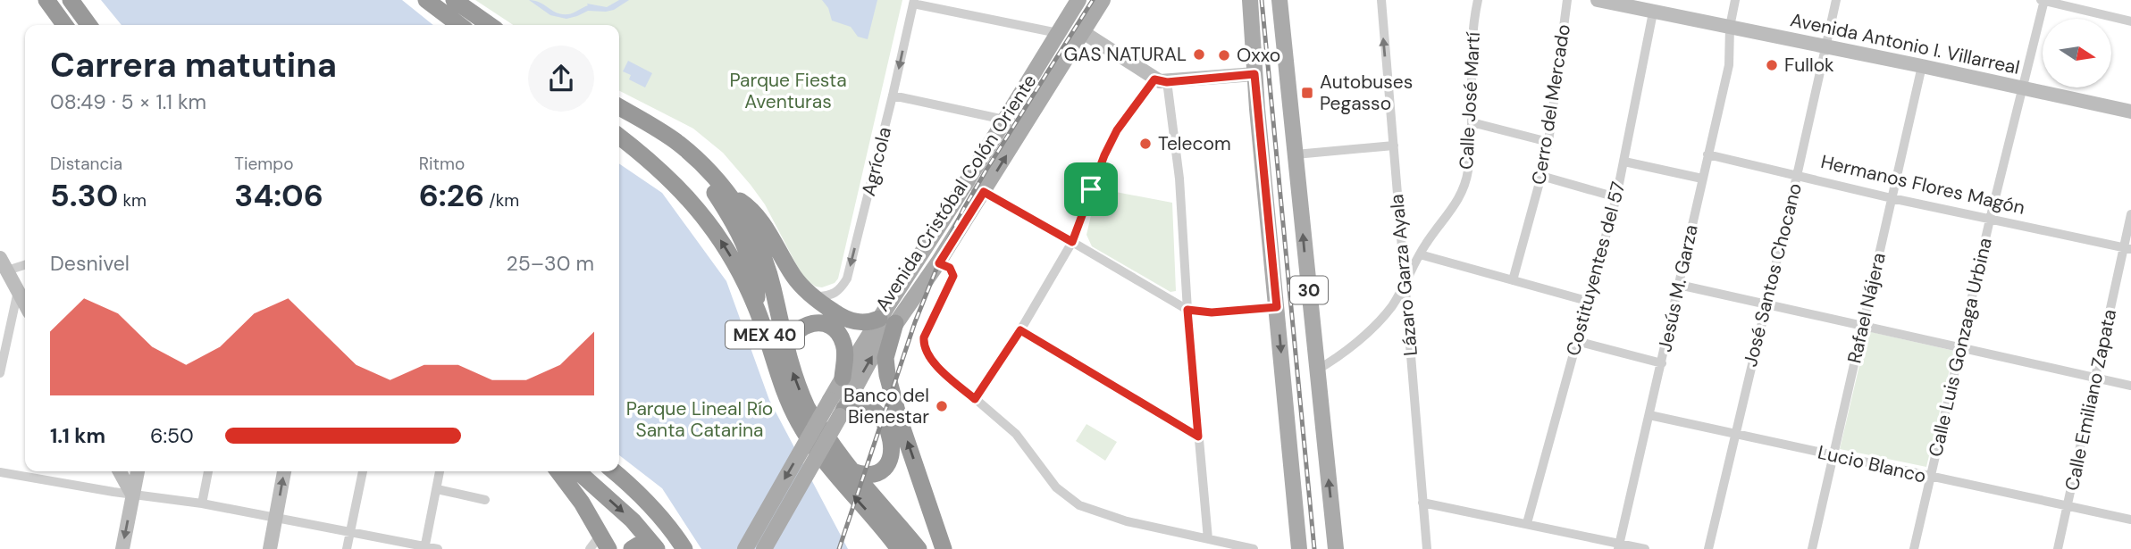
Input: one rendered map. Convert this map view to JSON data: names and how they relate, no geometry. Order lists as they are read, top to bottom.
{
  "streets": {
    "highway": ["MEX 40"],
    "main road": ["Avenida Cristóbal Colón Oriente", "30"],
    "street": [
      "Avenida Antonio I. Villarreal",
      "Calle José Martí",
      "Cerro del Mercado",
      "Agrícola",
      "Hermanos Flores Magón",
      "Costituyentes del 57",
      "Lázaro Garza Ayala",
      "José Santos Chocano",
      "Jesús M. Garza",
      "Rafael Nájera",
      "Calle Luis Gonzaga Urbina",
      "Calle Emiliano Zapata",
      "Lucio Blanco"
    ]
  },
  "crossings": [
    ["Avenida Antonio I. Villarreal", "Costituyentes del 57"],
    ["Avenida Antonio I. Villarreal", "José Santos Chocano"],
    ["Avenida Antonio I. Villarreal", "Jesús M. Garza"],
    ["Avenida Antonio I. Villarreal", "Rafael Nájera"],
    ["Avenida Antonio I. Villarreal", "Calle Luis Gonzaga Urbina"],
    ["Calle José Martí", "Lázaro Garza Ayala"],
    ["Calle José Martí", "30"],
    ["Hermanos Flores Magón", "José Santos Chocano"],
    ["Hermanos Flores Magón", "Jesús M. Garza"],
    ["Hermanos Flores Magón", "Rafael Nájera"],
    ["Hermanos Flores Magón", "Calle Luis Gonzaga Urbina"],
    ["Hermanos Flores Magón", "Calle Emiliano Zapata"],
    ["José Santos Chocano", "Lucio Blanco"],
    ["Jesús M. Garza", "Lucio Blanco"],
    ["Rafael Nájera", "Lucio Blanco"],
    ["Calle Luis Gonzaga Urbina", "Lucio Blanco"],
    ["Calle Emiliano Zapata", "Lucio Blanco"]
  ],
  "one_way": ["Agrícola"],
  "parks": ["Parque Fiesta Aventuras", "Parque Lineal Río Santa Catarina"],
  "places": {
    "other": [
      "GAS NATURAL",
      "Oxxo",
      "Fullok",
      "Telecom",
      "Banco del Bienestar"
    ],
    "transit": ["Autobuses Pegasso"]
  },
  "north": "right",
  "page": {
    "heading": ["Carrera matutina", "08:49 · 5 × 1.1 km"],
    "stats": [
      ["Distancia", "5.30 km"],
      ["Tiempo", "34:06"],
      ["Ritmo", "6:26 /km"]
    ],
    "chart": ["Desnivel", "25–30 m"],
    "list": [
      {
        "name": "1.1 km",
        "note": "6:50"
      }
    ]
  }
}
